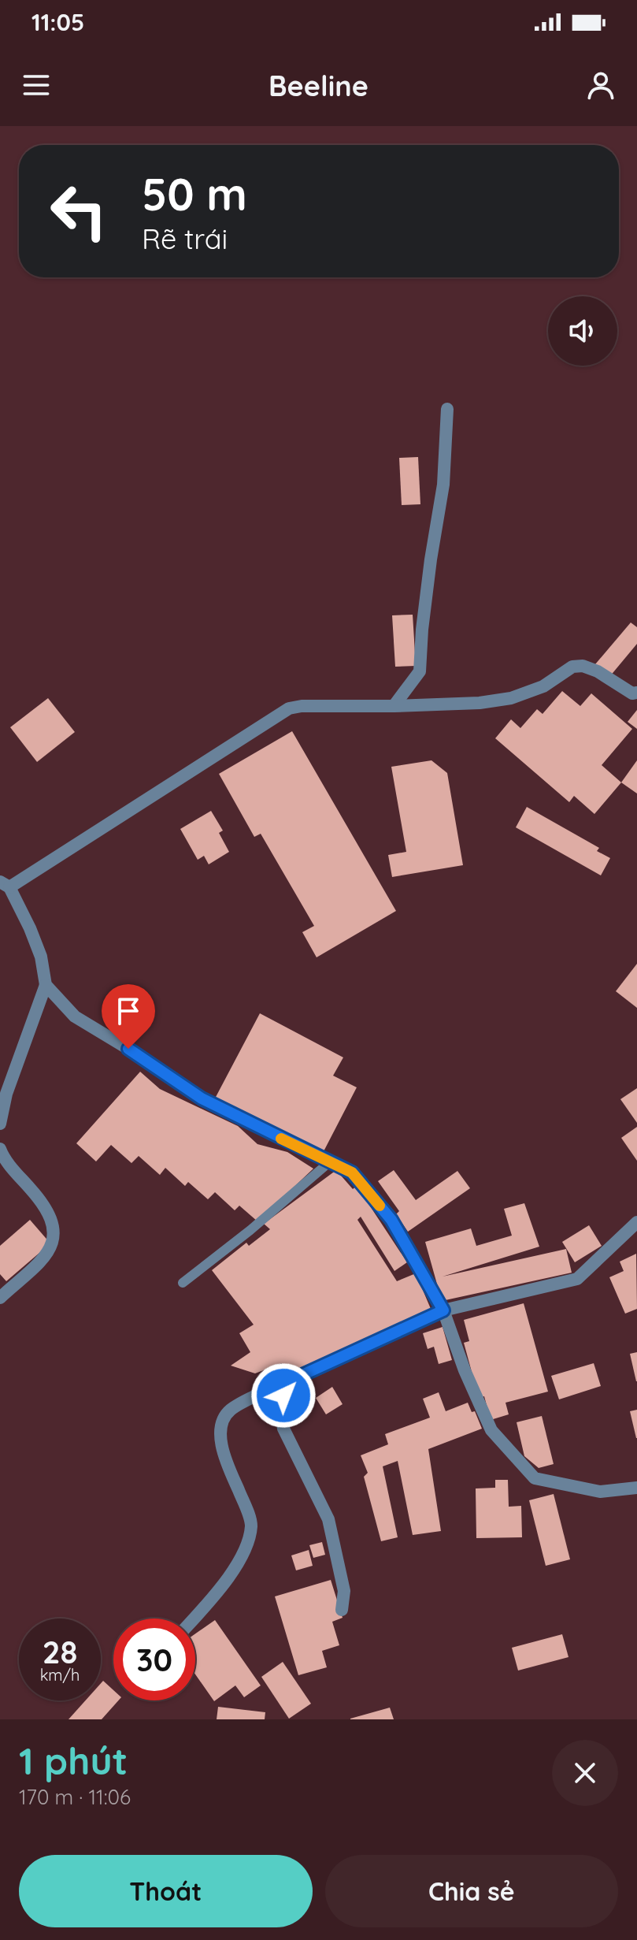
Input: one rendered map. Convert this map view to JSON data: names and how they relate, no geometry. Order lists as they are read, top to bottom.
{
  "page": {
    "status": "11:05",
    "header": "Beeline",
    "turn": ["50 m", "Rẽ trái"],
    "speed": "28 km/h",
    "limit": "30",
    "heading": ["1 phút", "170 m · 11:06"],
    "buttons": ["Thoát", "Chia sẻ"]
  }
}
